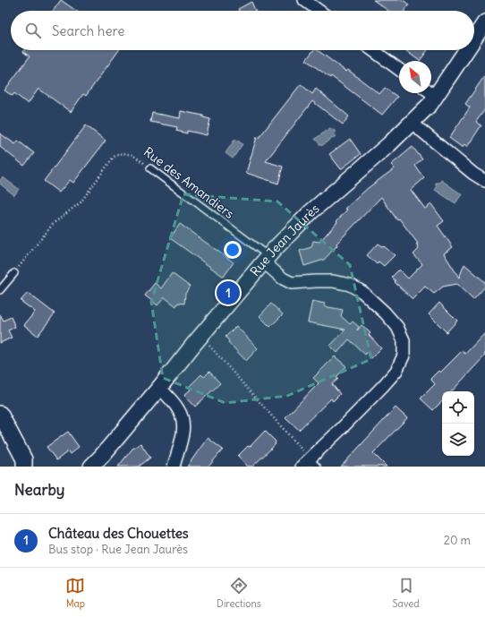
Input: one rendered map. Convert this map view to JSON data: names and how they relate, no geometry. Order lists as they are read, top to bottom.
{
  "streets": {
    "street": ["Rue Jean Jaurès"],
    "lane": ["Rue des Amandiers"]
  },
  "crossings": [
    ["Rue des Amandiers", "Rue Jean Jaurès"]
  ],
  "north": "top left",
  "page": {
    "search": "Search here",
    "pins": "1",
    "heading": "Nearby",
    "list": [
      {
        "mark": "1",
        "name": "Château des Chouettes",
        "note": "Bus stop · Rue Jean Jaurès",
        "value": "20 m"
      }
    ],
    "nav": ["Map", "Directions", "Saved"]
  }
}
